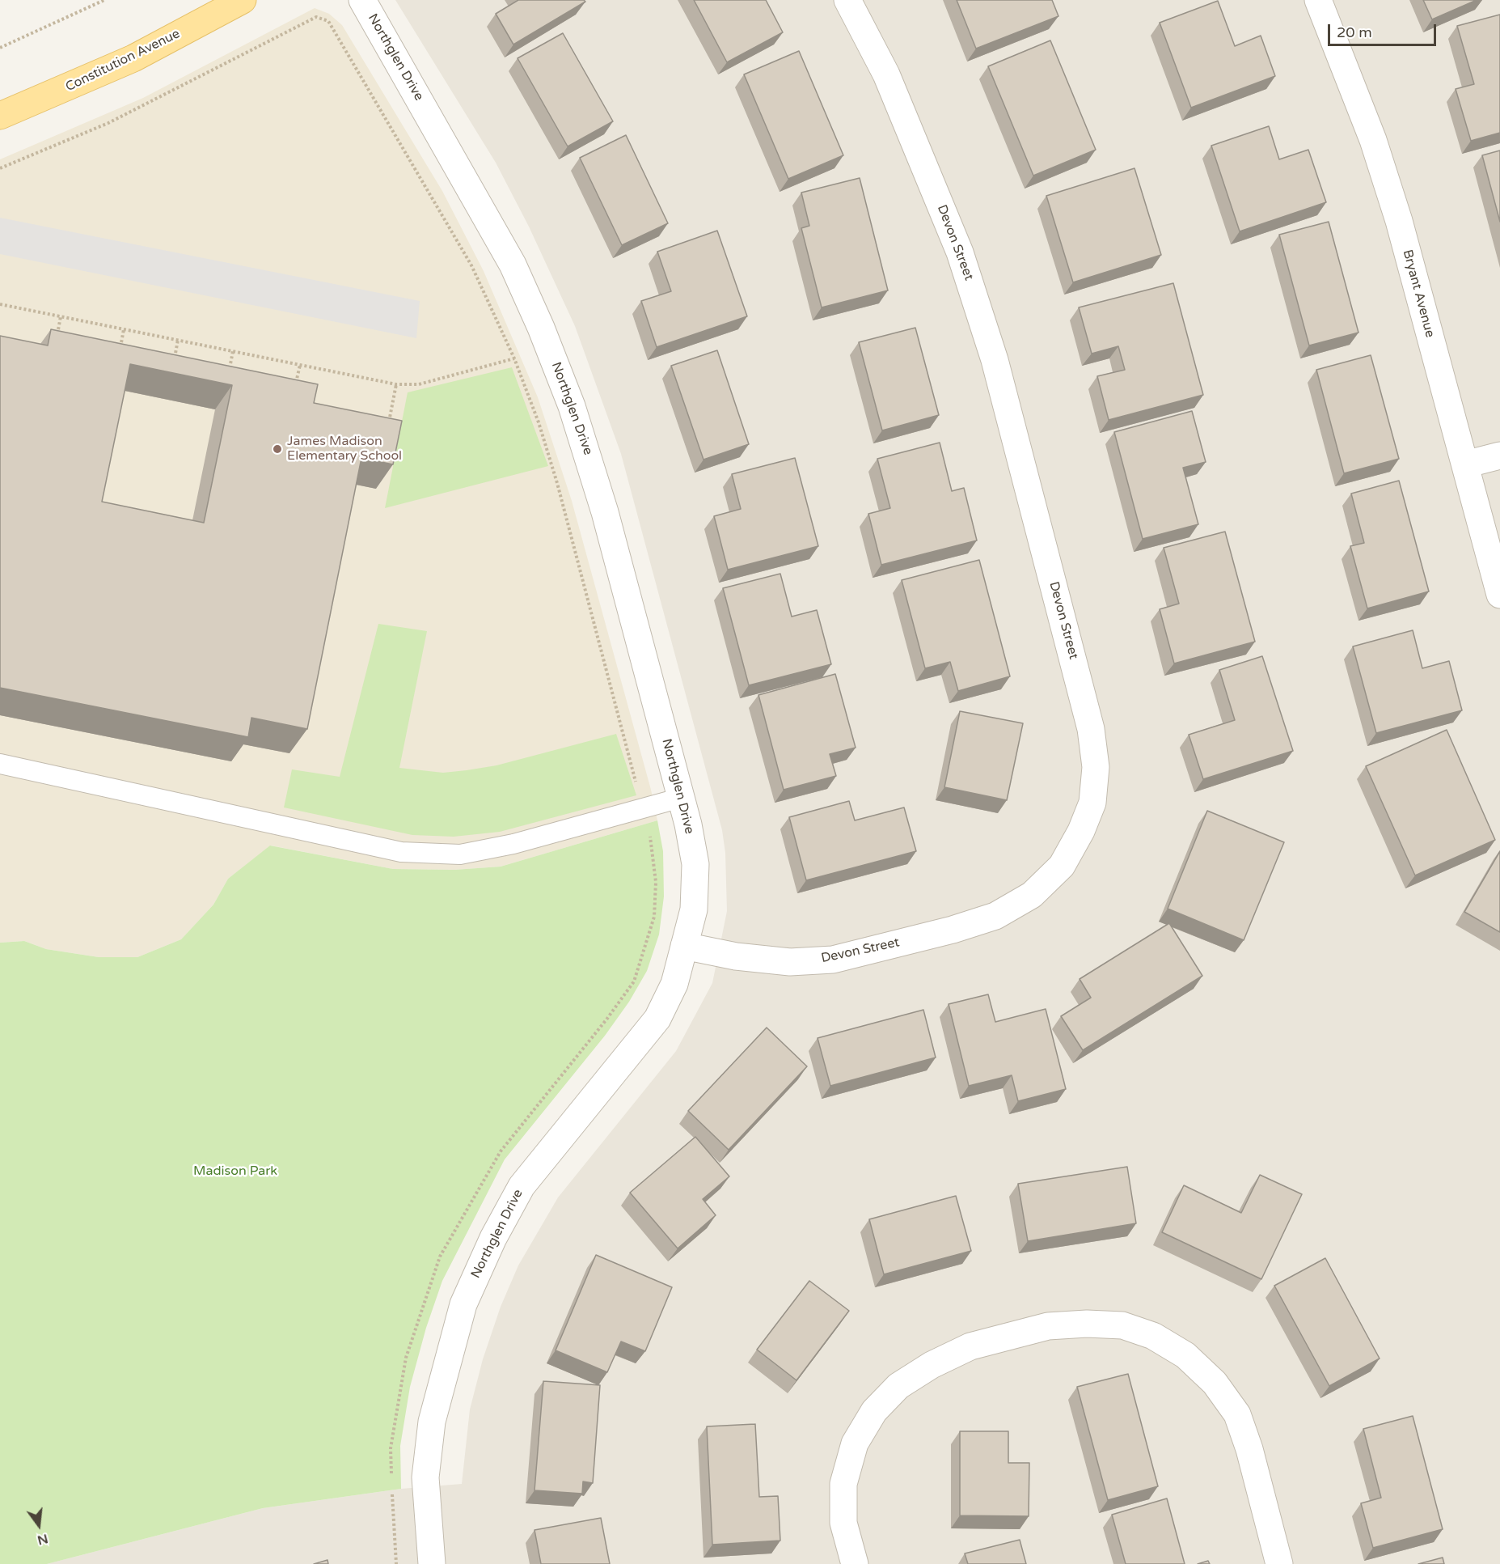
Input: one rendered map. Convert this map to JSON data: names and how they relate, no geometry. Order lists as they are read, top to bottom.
{
  "streets": {
    "main road": ["Constitution Avenue"],
    "street": ["Northglen Drive", "Devon Street", "Bryant Avenue"]
  },
  "crossings": [
    ["Northglen Drive", "Devon Street"]
  ],
  "parks": ["Madison Park"],
  "places": ["James Madison Elementary School"],
  "scale_bar": "20 m",
  "north": "bottom"
}
